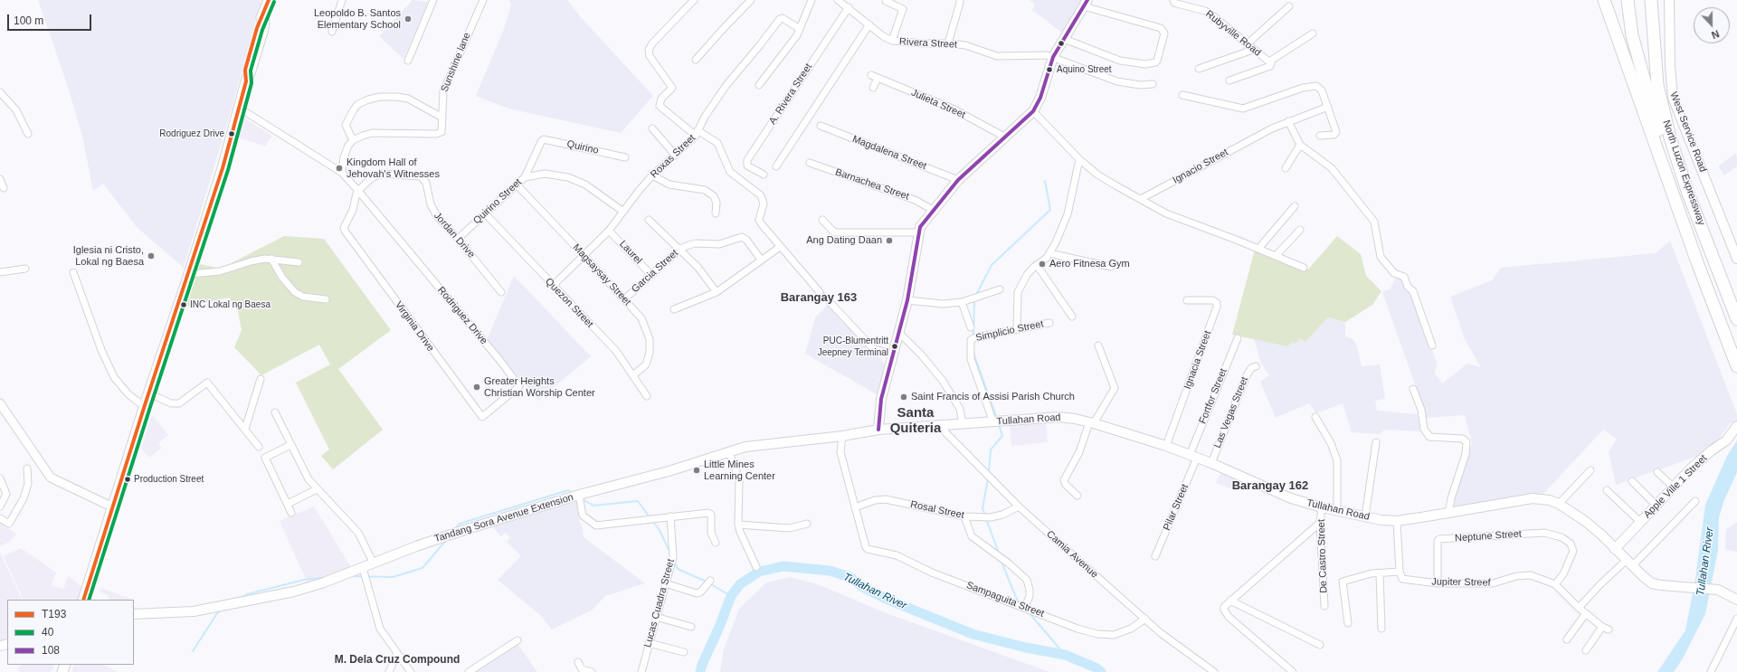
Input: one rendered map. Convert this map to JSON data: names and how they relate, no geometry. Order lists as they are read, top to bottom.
{
  "streets": {
    "highway": ["North Luzon Expressway"],
    "main road": [
      "West Service Road",
      "Tullahan Road",
      "Apple Ville 1 Street",
      "Tandang Sora Avenue Extension"
    ],
    "street": [
      "Rubyville Road",
      "Rivera Street",
      "Sunshine lane",
      "A. Rivera Street",
      "Julieta Street",
      "Quirino",
      "Magdalena Street",
      "Roxas Street",
      "Ignacio Street",
      "Barnachea Street",
      "Quirino Street",
      "Jordan Drive",
      "Laurel",
      "Garcia Street",
      "Magsaysay Street",
      "Quezon Street",
      "Rodriguez Drive",
      "Virginia Drive",
      "Simplicio Street",
      "Ignacia Street",
      "Fortfor Street",
      "Las Vegas Street",
      "Pilar Street",
      "Rosal Street",
      "Neptune Street",
      "Camia Avenue",
      "De Castro Street",
      "Jupiter Streef",
      "Sampaguita Street",
      "Lucas Cuadra Street"
    ]
  },
  "crossings": [
    ["Rivera Street", "A. Rivera Street"],
    ["Quirino", "Quirino Street"],
    ["Roxas Street", "Laurel"],
    ["Roxas Street", "Magsaysay Street"],
    ["Roxas Street", "Quezon Street"],
    ["Quirino Street", "Jordan Drive"],
    ["Quirino Street", "Magsaysay Street"],
    ["Quirino Street", "Quezon Street"],
    ["Jordan Drive", "Rodriguez Drive"],
    ["Jordan Drive", "Virginia Drive"],
    ["Laurel", "Garcia Street"],
    ["Garcia Street", "Magsaysay Street"],
    ["Magsaysay Street", "Quezon Street"],
    ["Rodriguez Drive", "Virginia Drive"],
    ["Simplicio Street", "Tullahan Road"],
    ["Ignacia Street", "Tullahan Road"],
    ["Fortfor Street", "Tullahan Road"],
    ["Fortfor Street", "Pilar Street"],
    ["Las Vegas Street", "Tullahan Road"],
    ["Tullahan Road", "Apple Ville 1 Street"],
    ["Tullahan Road", "Pilar Street"],
    ["Tullahan Road", "Tandang Sora Avenue Extension"],
    ["Tullahan Road", "Camia Avenue"],
    ["Tullahan Road", "De Castro Street"],
    ["Rosal Street", "Camia Avenue"],
    ["Rosal Street", "Sampaguita Street"],
    ["Neptune Street", "Jupiter Streef"],
    ["Camia Avenue", "Sampaguita Street"]
  ],
  "districts": [
    "Barangay 163",
    "Santa Quiteria",
    "Barangay 162",
    "M. Dela Cruz Compound"
  ],
  "water": ["Tullahan River"],
  "places": [
    "Leopoldo B. Santos Elementary School",
    "Aquino Street",
    "Rodriguez Drive",
    "Kingdom Hall of Jehovah's Witnesses",
    "Ang Dating Daan",
    "Iglesia ni Cristo, Lokal ng Baesa",
    "Aero Fitnesa Gym",
    "INC Lokal ng Baesa",
    "PUC-Blumentritt Jeepney Terminal",
    "Greater Heights Christian Worship Center",
    "Saint Francis of Assisi Parish Church",
    "Little Mines Learning Center",
    "Production Street"
  ],
  "lines": ["transit line T193", "transit line 108", "transit line 40"],
  "legend": ["T193", "40", "108"],
  "scale_bar": "100 m",
  "north": "bottom"
}
